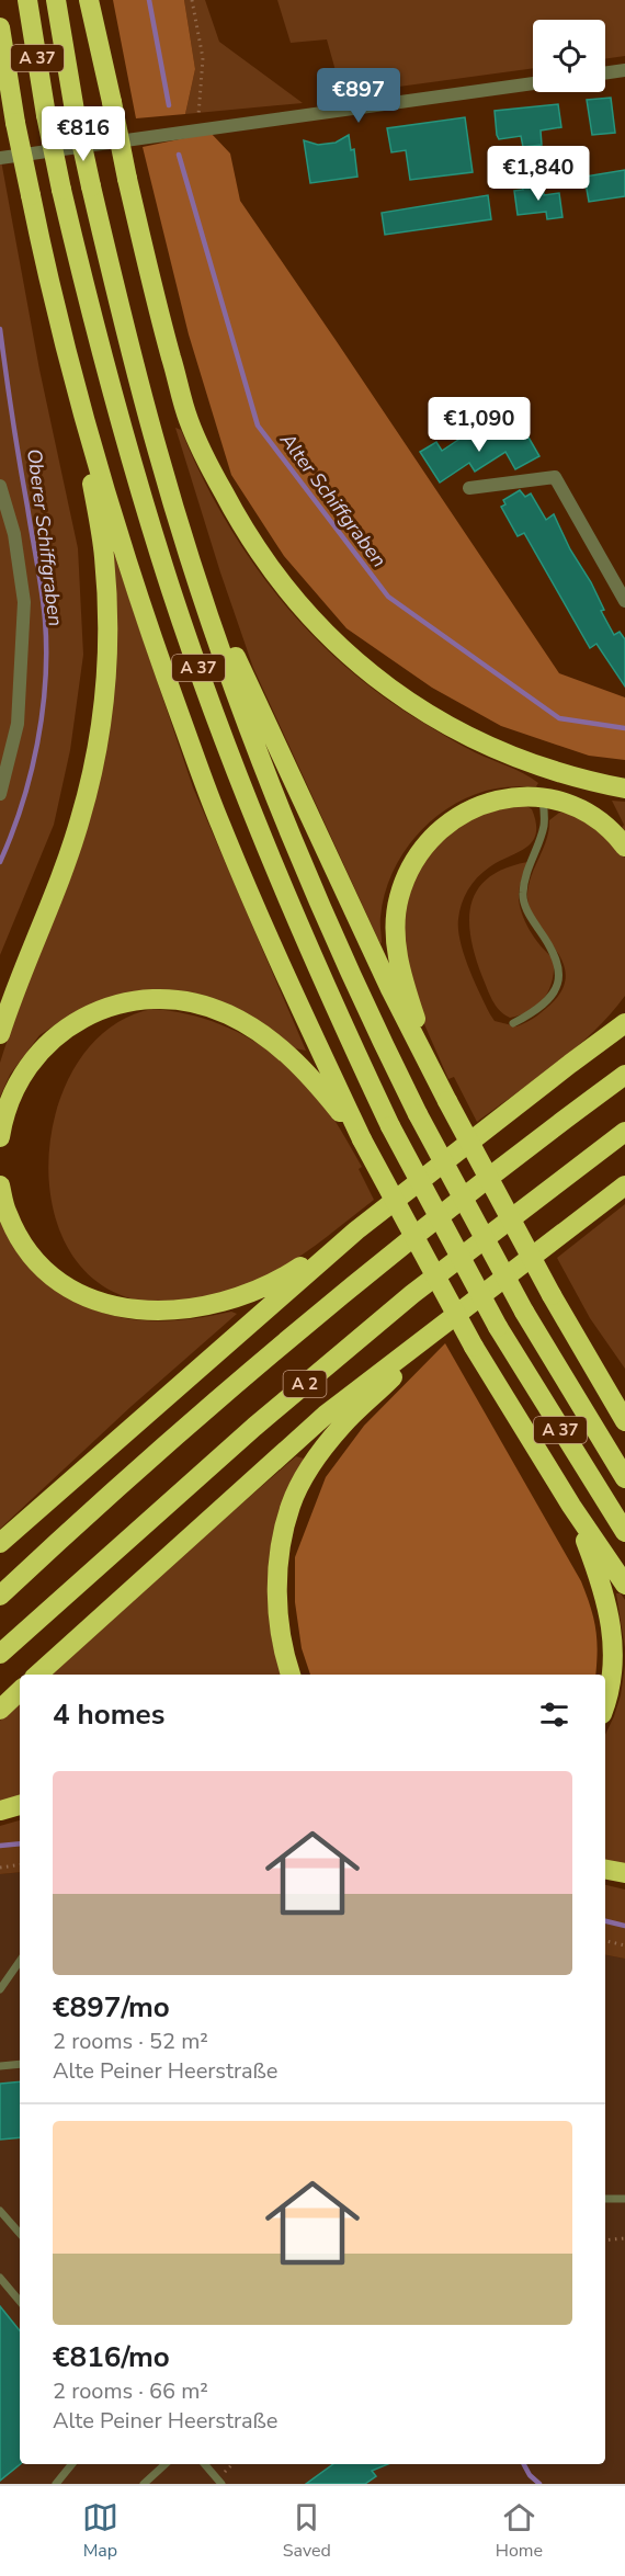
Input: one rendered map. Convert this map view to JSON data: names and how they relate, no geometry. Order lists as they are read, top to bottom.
{
  "streets": {
    "highway": ["A 37", "A 2"]
  },
  "water": ["Alter Schiffgraben", "Oberer Schiffgraben"],
  "page": {
    "price": [
      "€897",
      "€816",
      "€1,840",
      "€1,090"
    ],
    "heading": "4 homes",
    "list": [
      {
        "name": "€897/mo",
        "note": "2 rooms · 52 m² · Alte Peiner Heerstraße"
      },
      {
        "name": "€816/mo",
        "note": "2 rooms · 66 m² · Alte Peiner Heerstraße"
      }
    ],
    "tabs": ["Map", "Saved", "Home"]
  }
}
